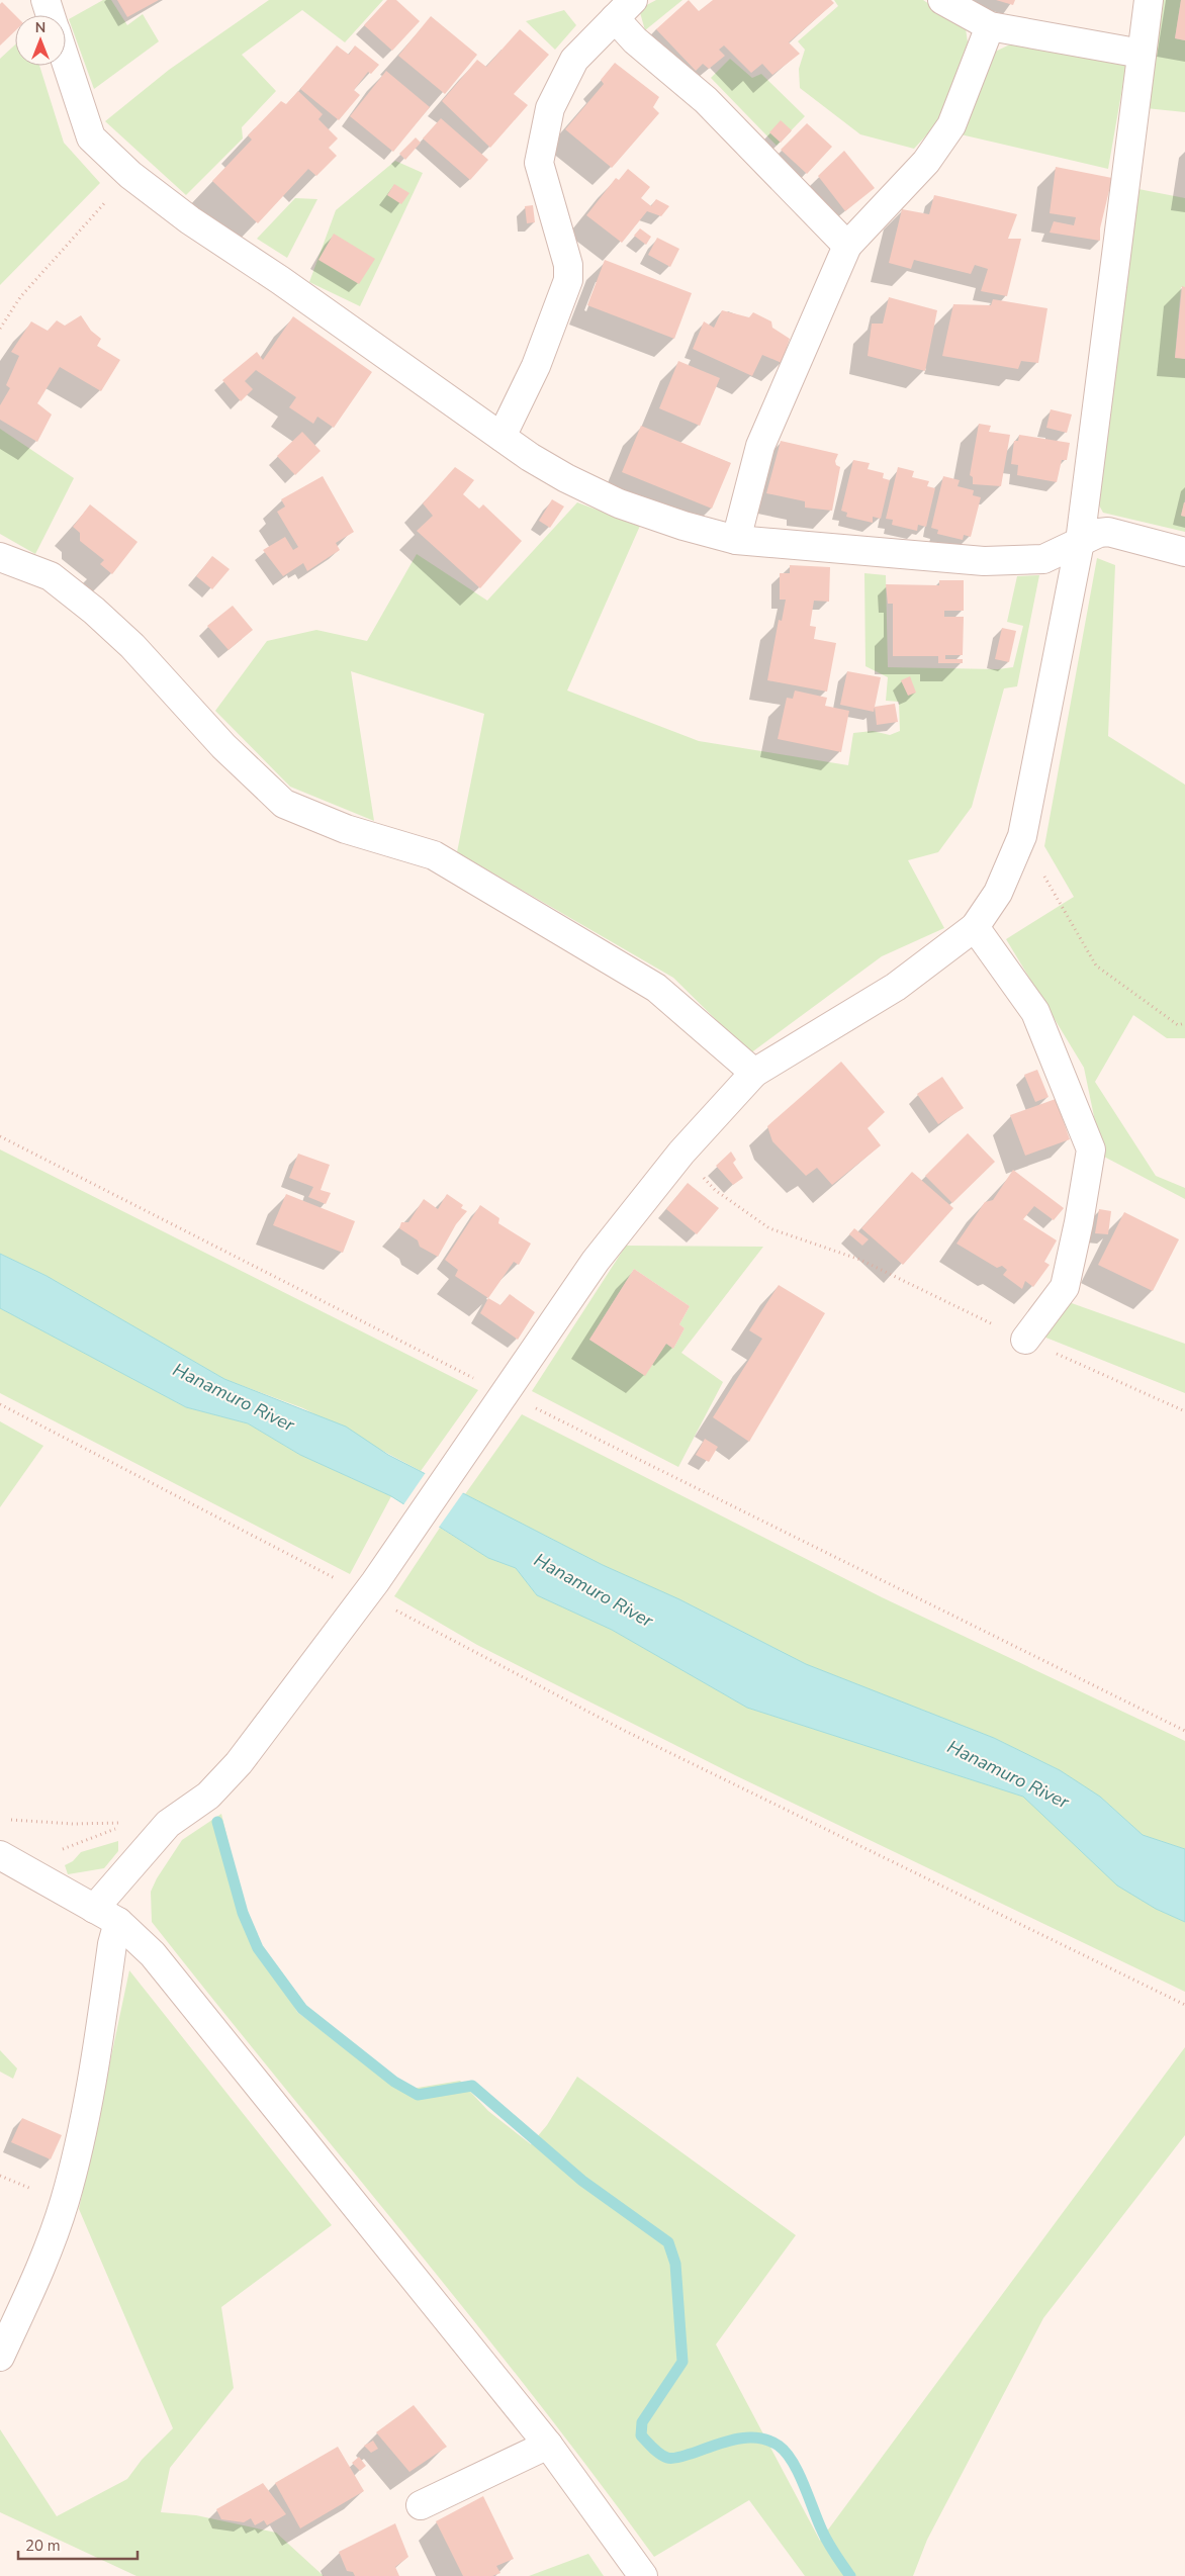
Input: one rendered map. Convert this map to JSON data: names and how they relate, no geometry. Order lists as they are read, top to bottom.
{
  "water": ["Hanamuro River"],
  "scale_bar": "20 m",
  "north": "top"
}
